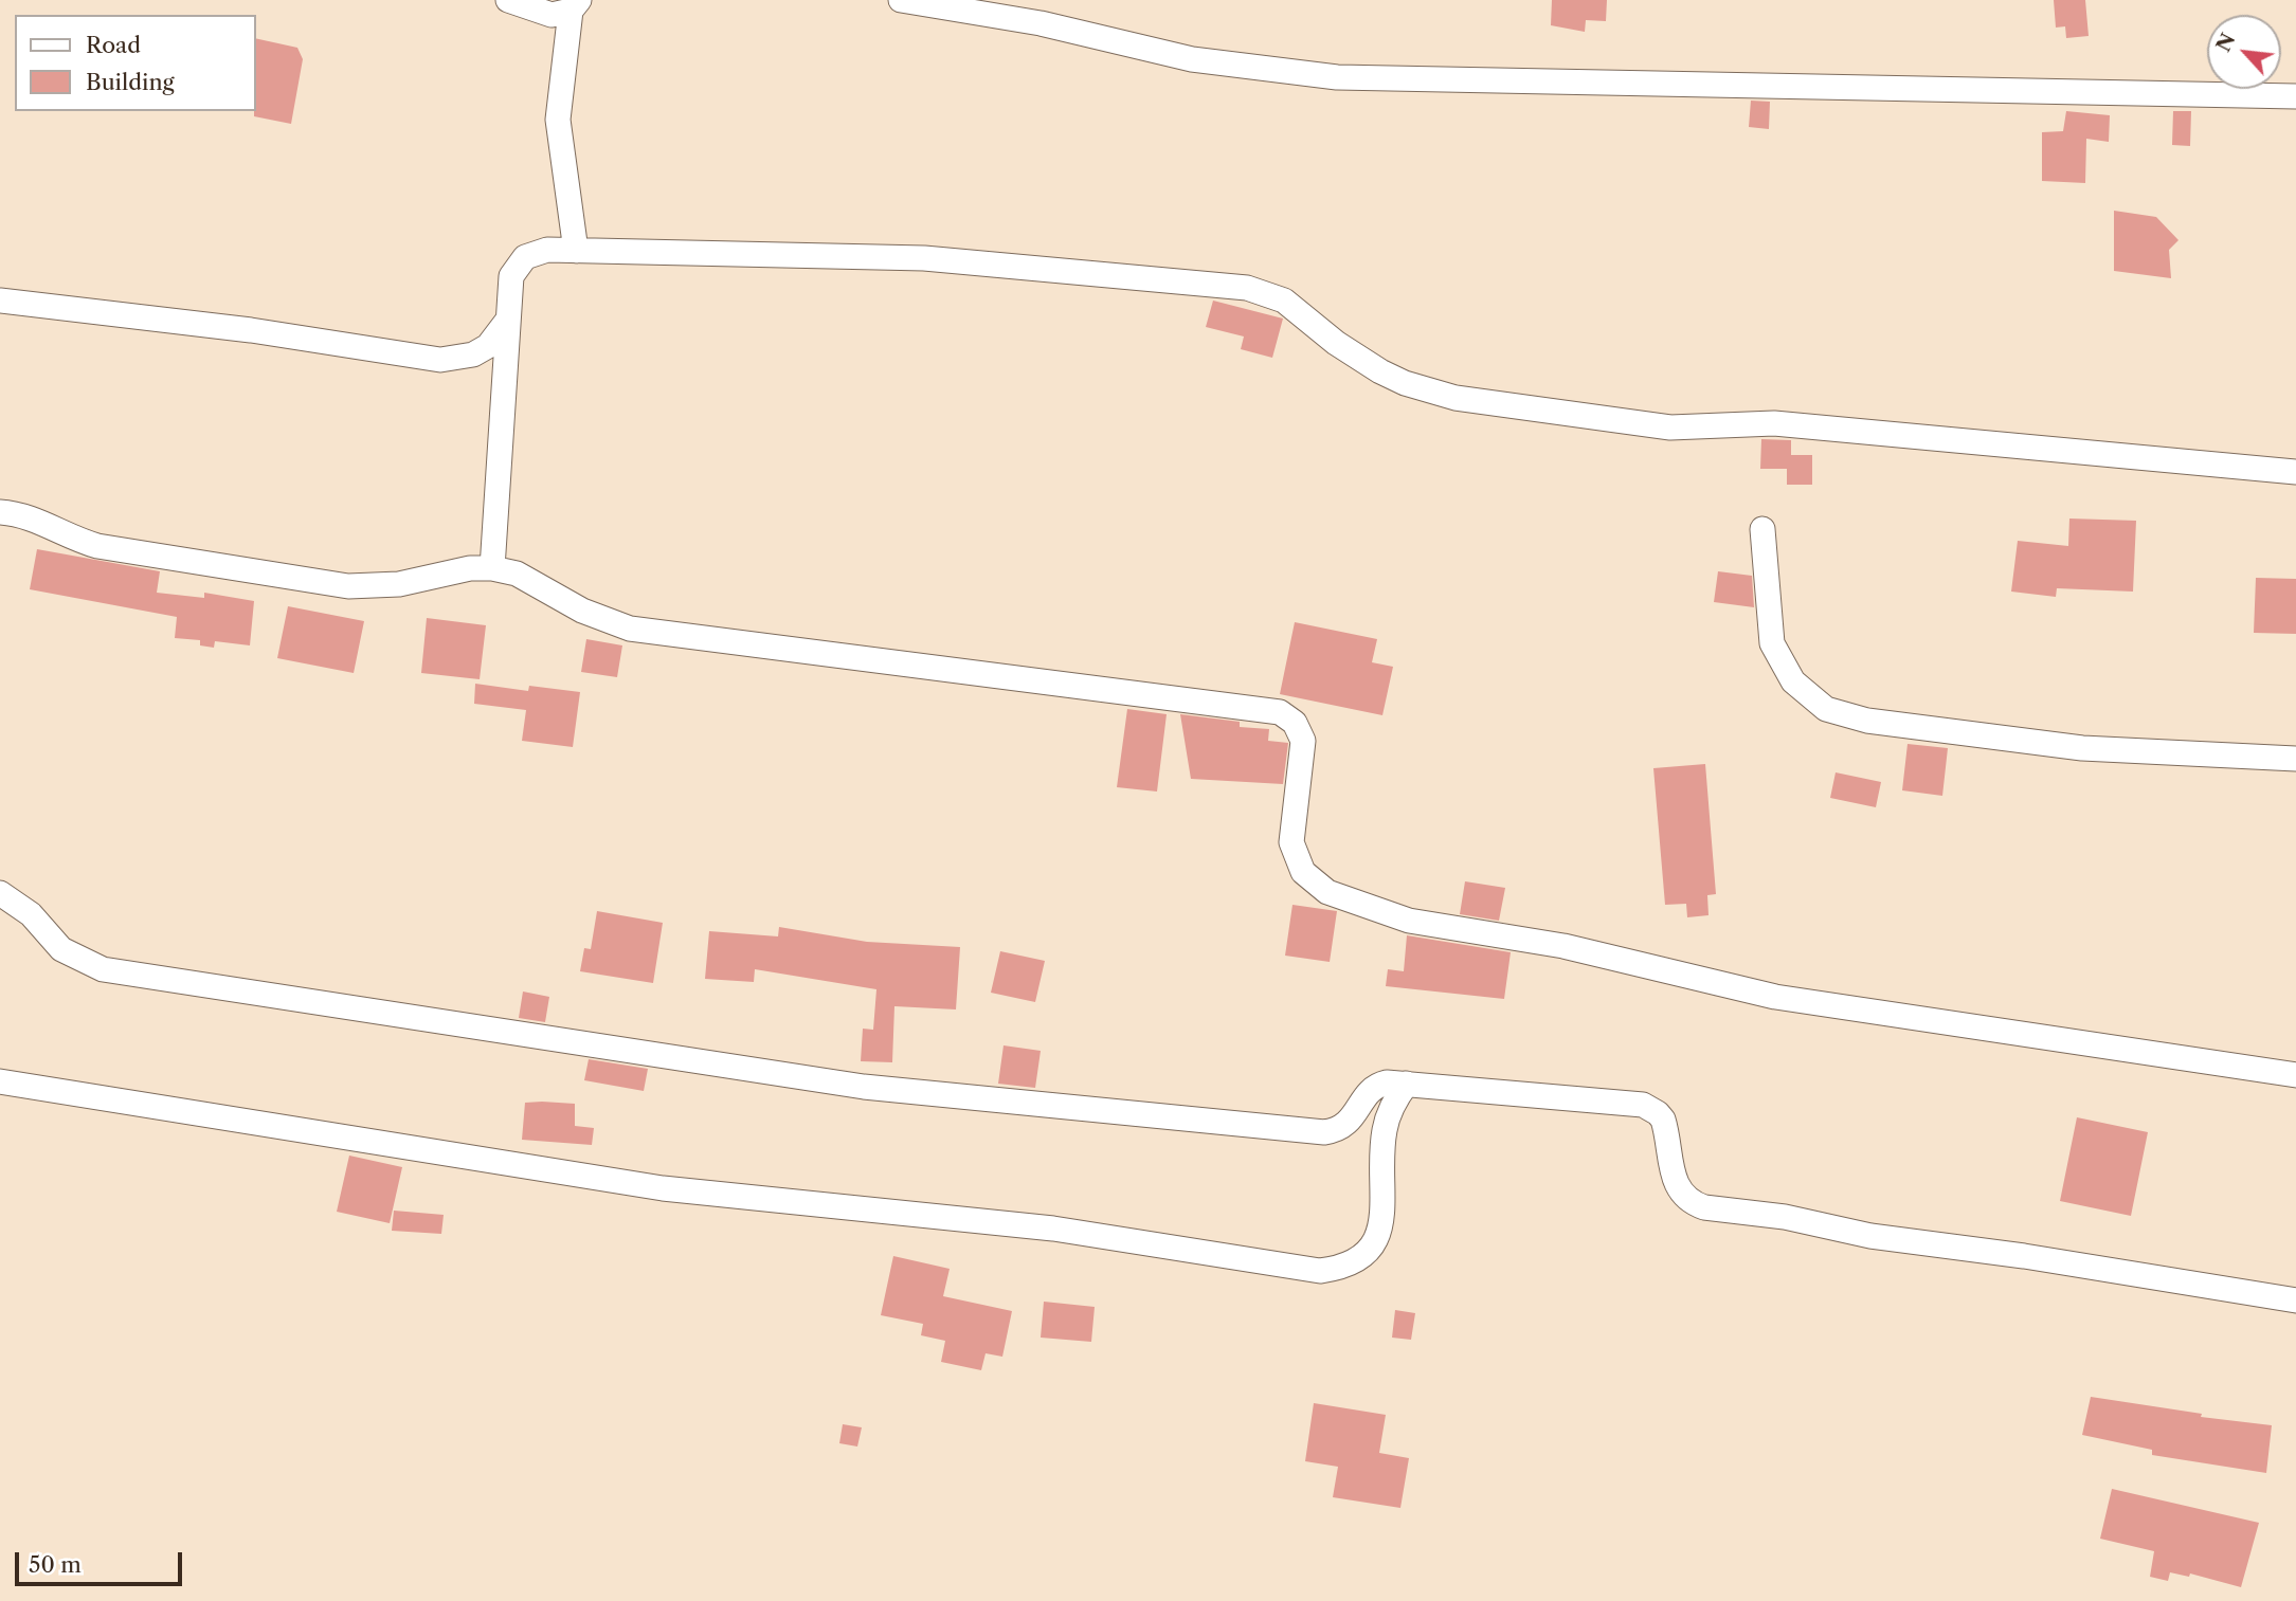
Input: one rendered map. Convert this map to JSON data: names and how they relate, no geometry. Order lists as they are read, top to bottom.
{
  "legend": ["Road", "Building"],
  "scale_bar": "50 m",
  "north": "top left"
}
